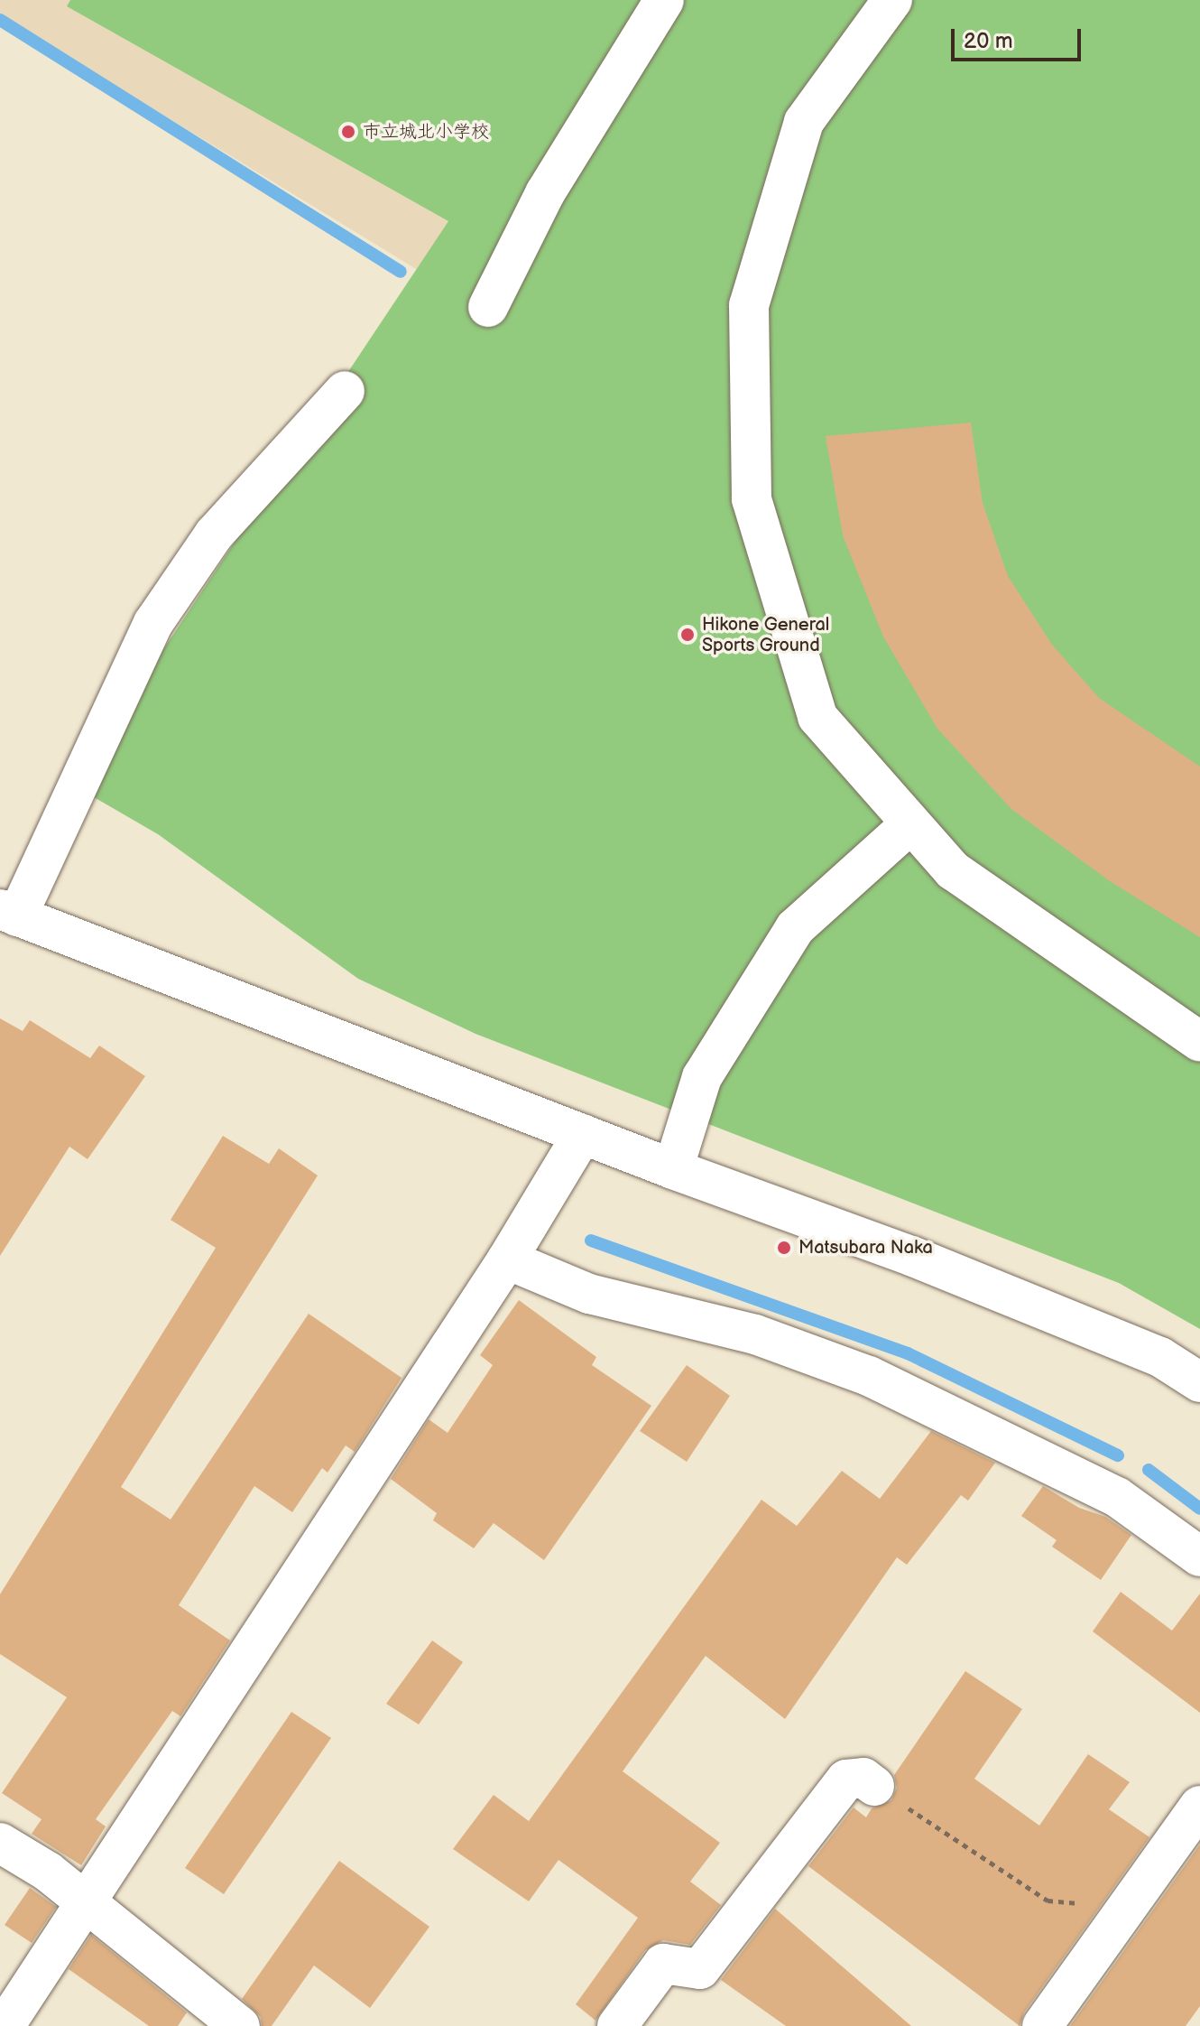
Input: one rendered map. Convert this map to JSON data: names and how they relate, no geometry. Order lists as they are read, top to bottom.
{
  "places": ["市立城北小学校", "Hikone General Sports Ground", "Matsubara Naka"],
  "scale_bar": "20 m"
}
